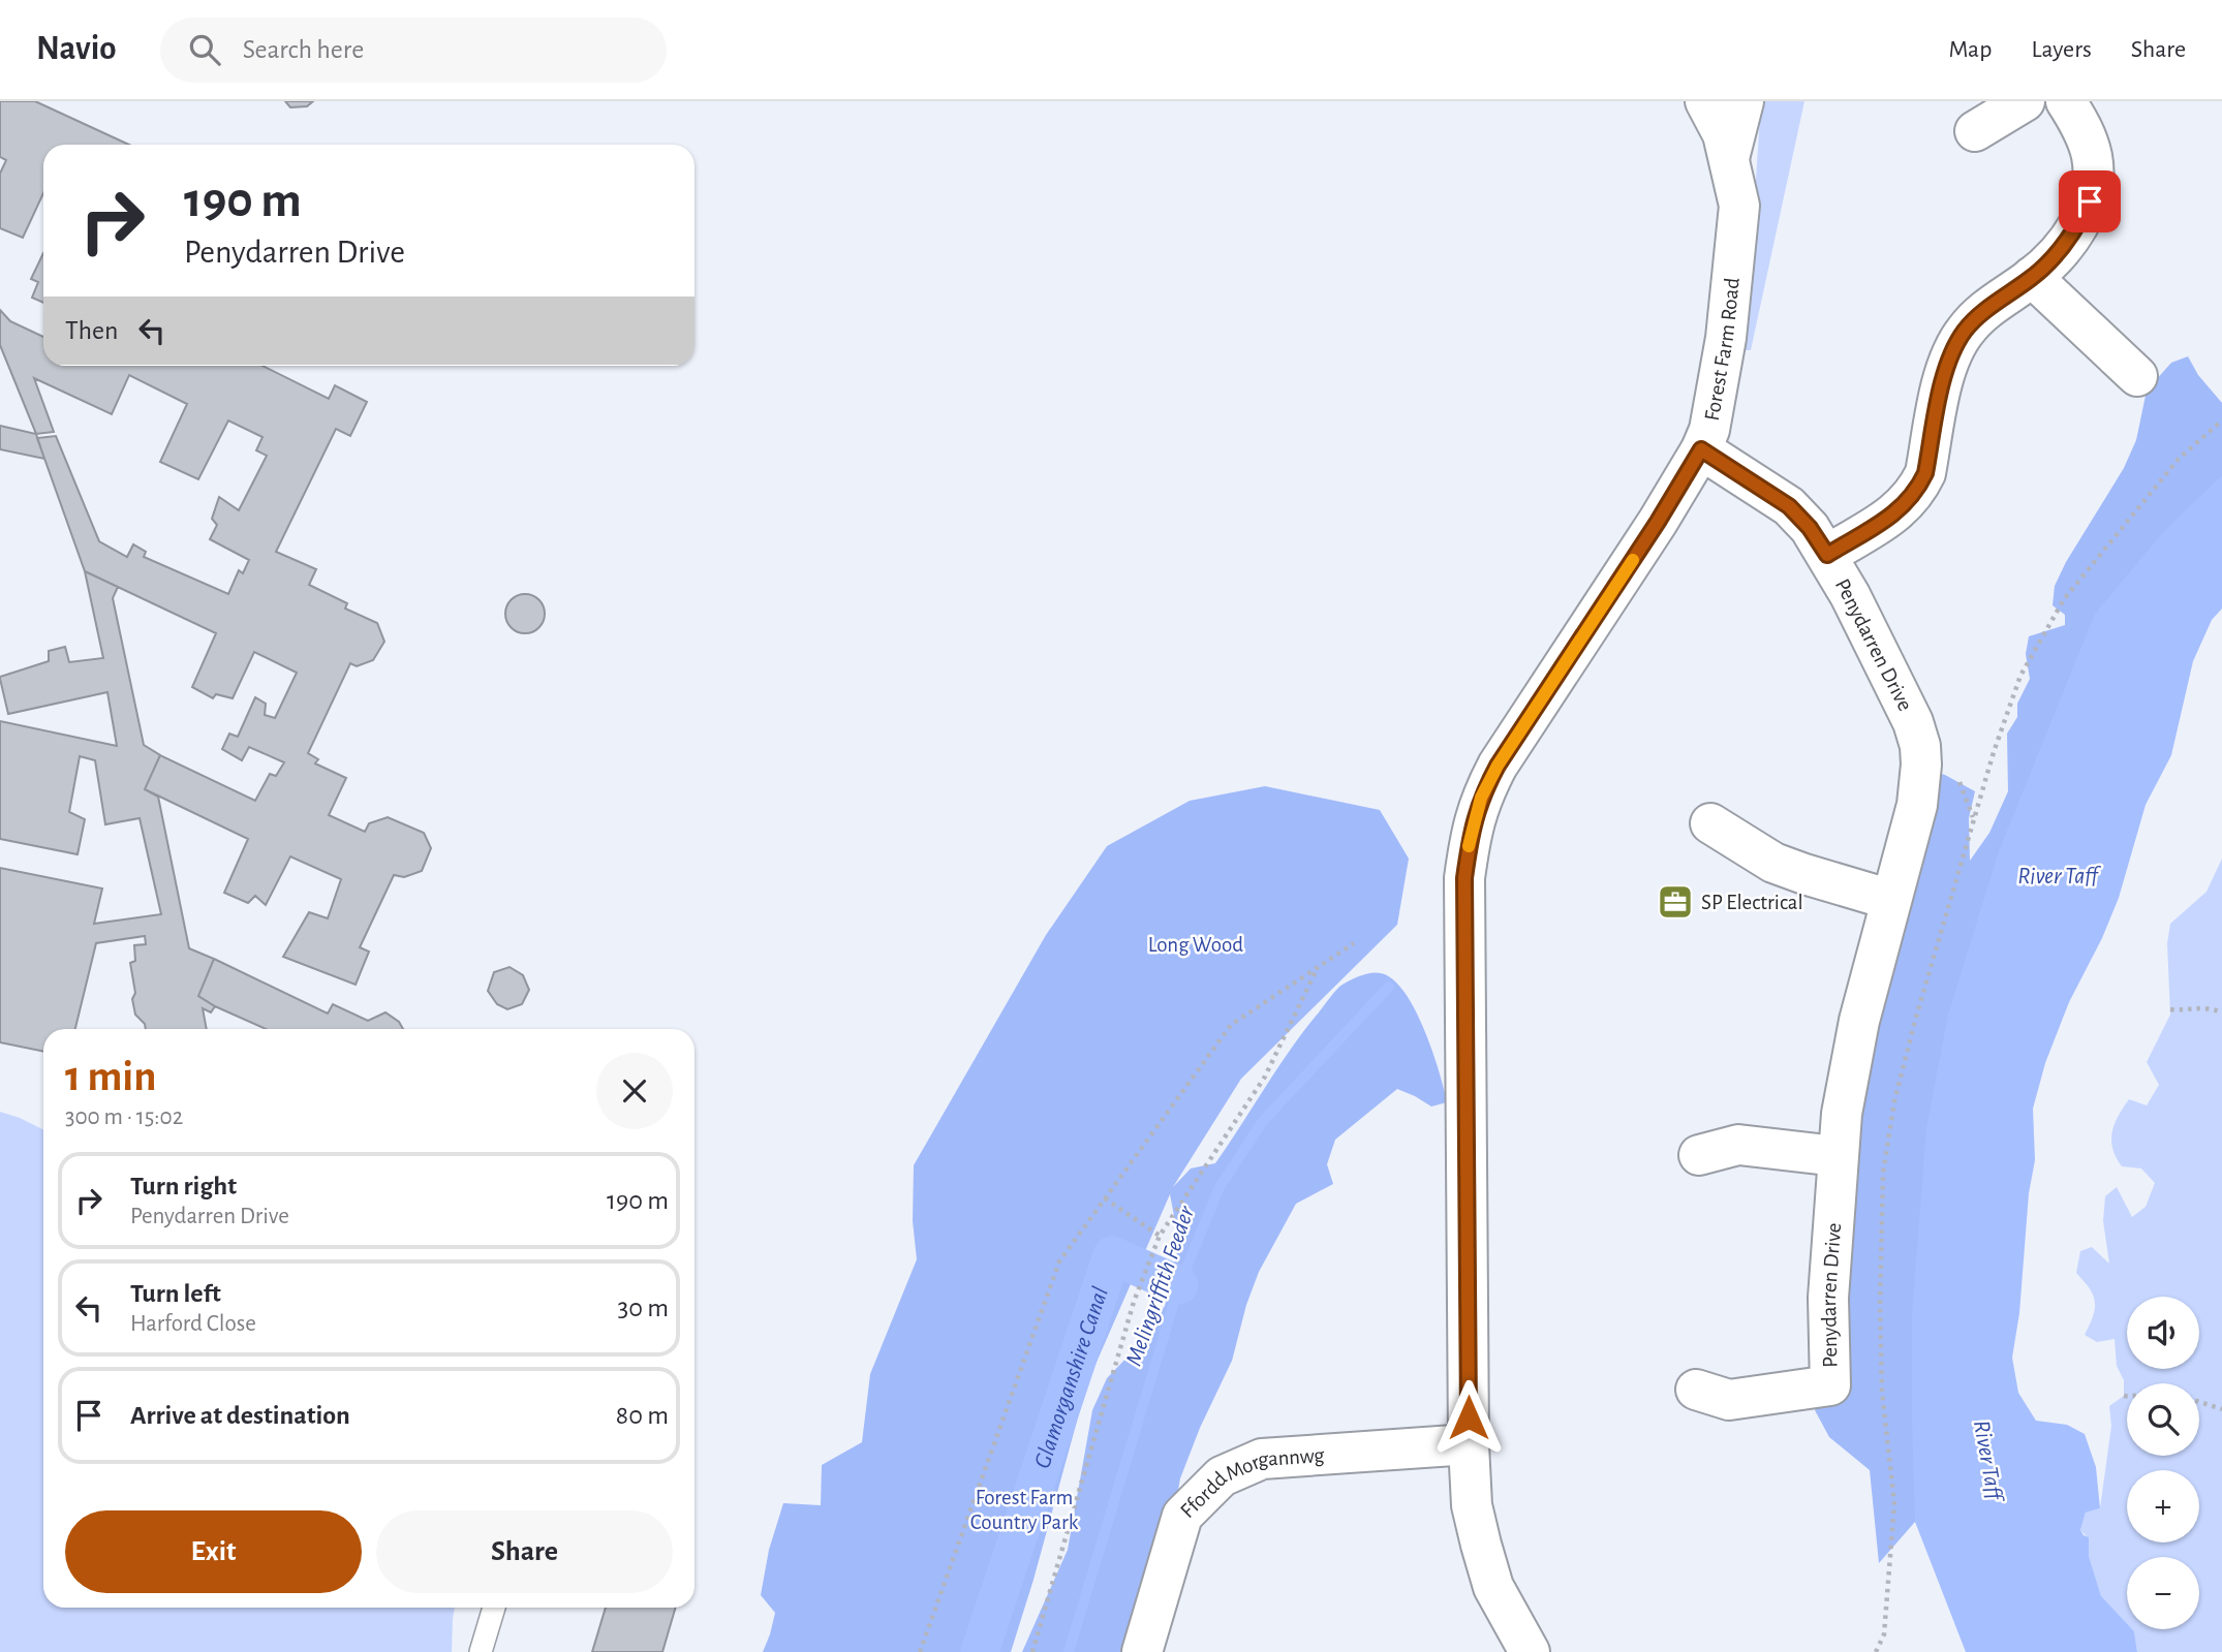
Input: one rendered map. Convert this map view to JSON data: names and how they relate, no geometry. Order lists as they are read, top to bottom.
{
  "streets": {
    "street": ["Forest Farm Road", "Penydarren Drive", "Ffordd Morgannwg"]
  },
  "crossings": [
    ["Forest Farm Road", "Penydarren Drive"],
    ["Forest Farm Road", "Ffordd Morgannwg"]
  ],
  "water": ["River Taff", "Melingriffith Feeder", "Glamorganshire Canal"],
  "parks": ["Long Wood", "Forest Farm Country Park"],
  "places": {
    "office": ["SP Electrical"]
  },
  "page": {
    "header": "Navio",
    "search": "Search here",
    "nav": ["Map", "Layers", "Share"],
    "turn": ["190 m", "Penydarren Drive"],
    "then": "Then",
    "heading": ["1 min", "300 m · 15:02"],
    "list": [
      {
        "name": "Turn right",
        "note": "Penydarren Drive",
        "value": "190 m"
      },
      {
        "name": "Turn left",
        "note": "Harford Close",
        "value": "30 m"
      },
      {
        "name": "Arrive at destination",
        "value": "80 m"
      }
    ],
    "map_buttons": ["+", "−"],
    "buttons": ["Exit", "Share"]
  }
}
